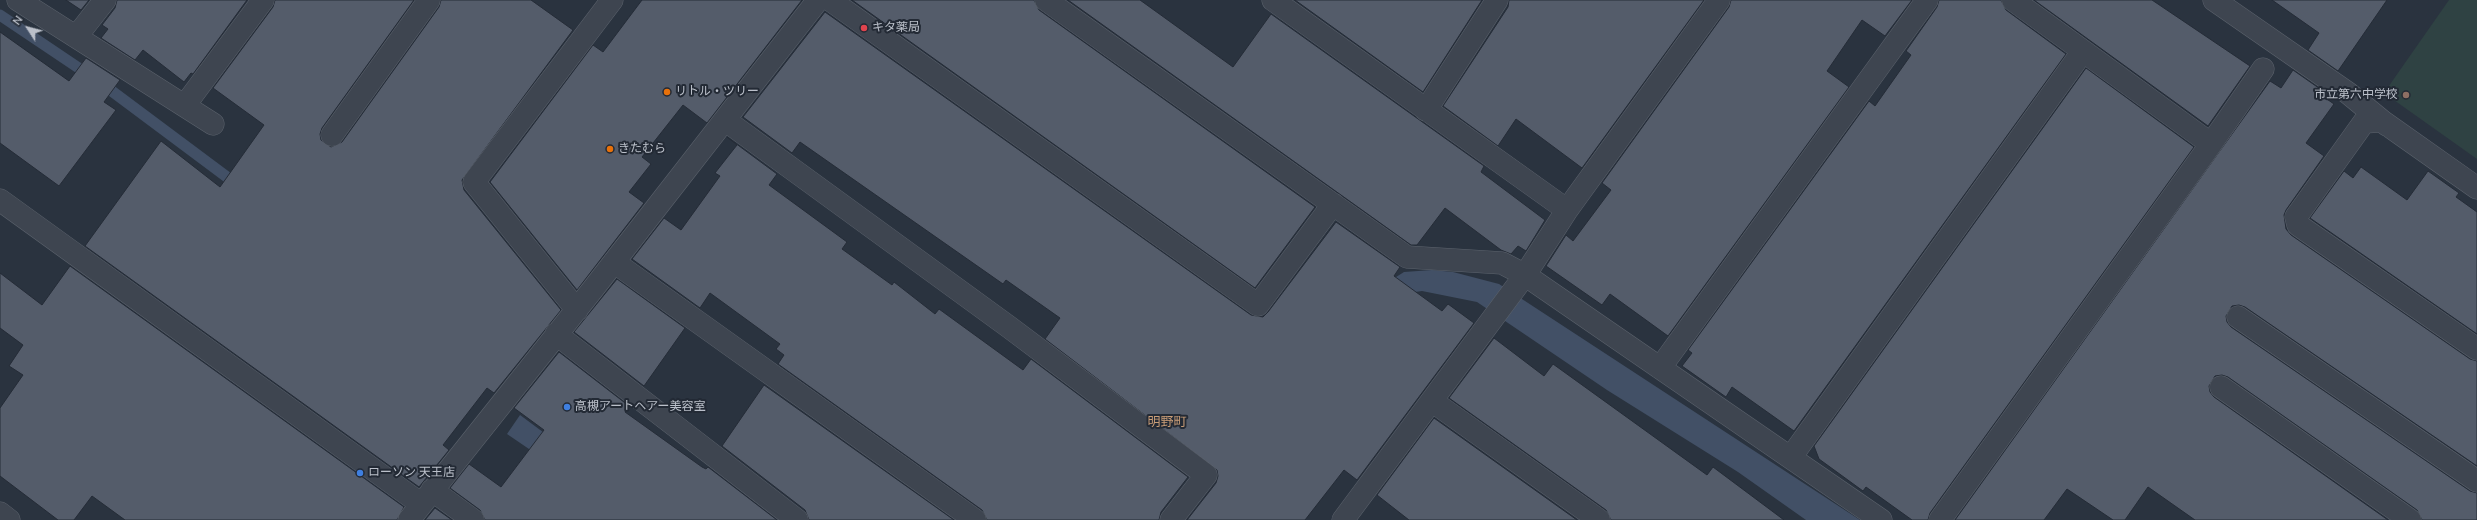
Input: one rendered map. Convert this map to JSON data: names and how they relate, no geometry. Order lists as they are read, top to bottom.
{
  "districts": ["明野町"],
  "places": [
    "キタ薬局",
    "リトル・ツリー",
    "市立第六中学校",
    "きたむら",
    "高槻アートヘアー美容室",
    "ローソン 天王店"
  ],
  "north": "top left"
}
